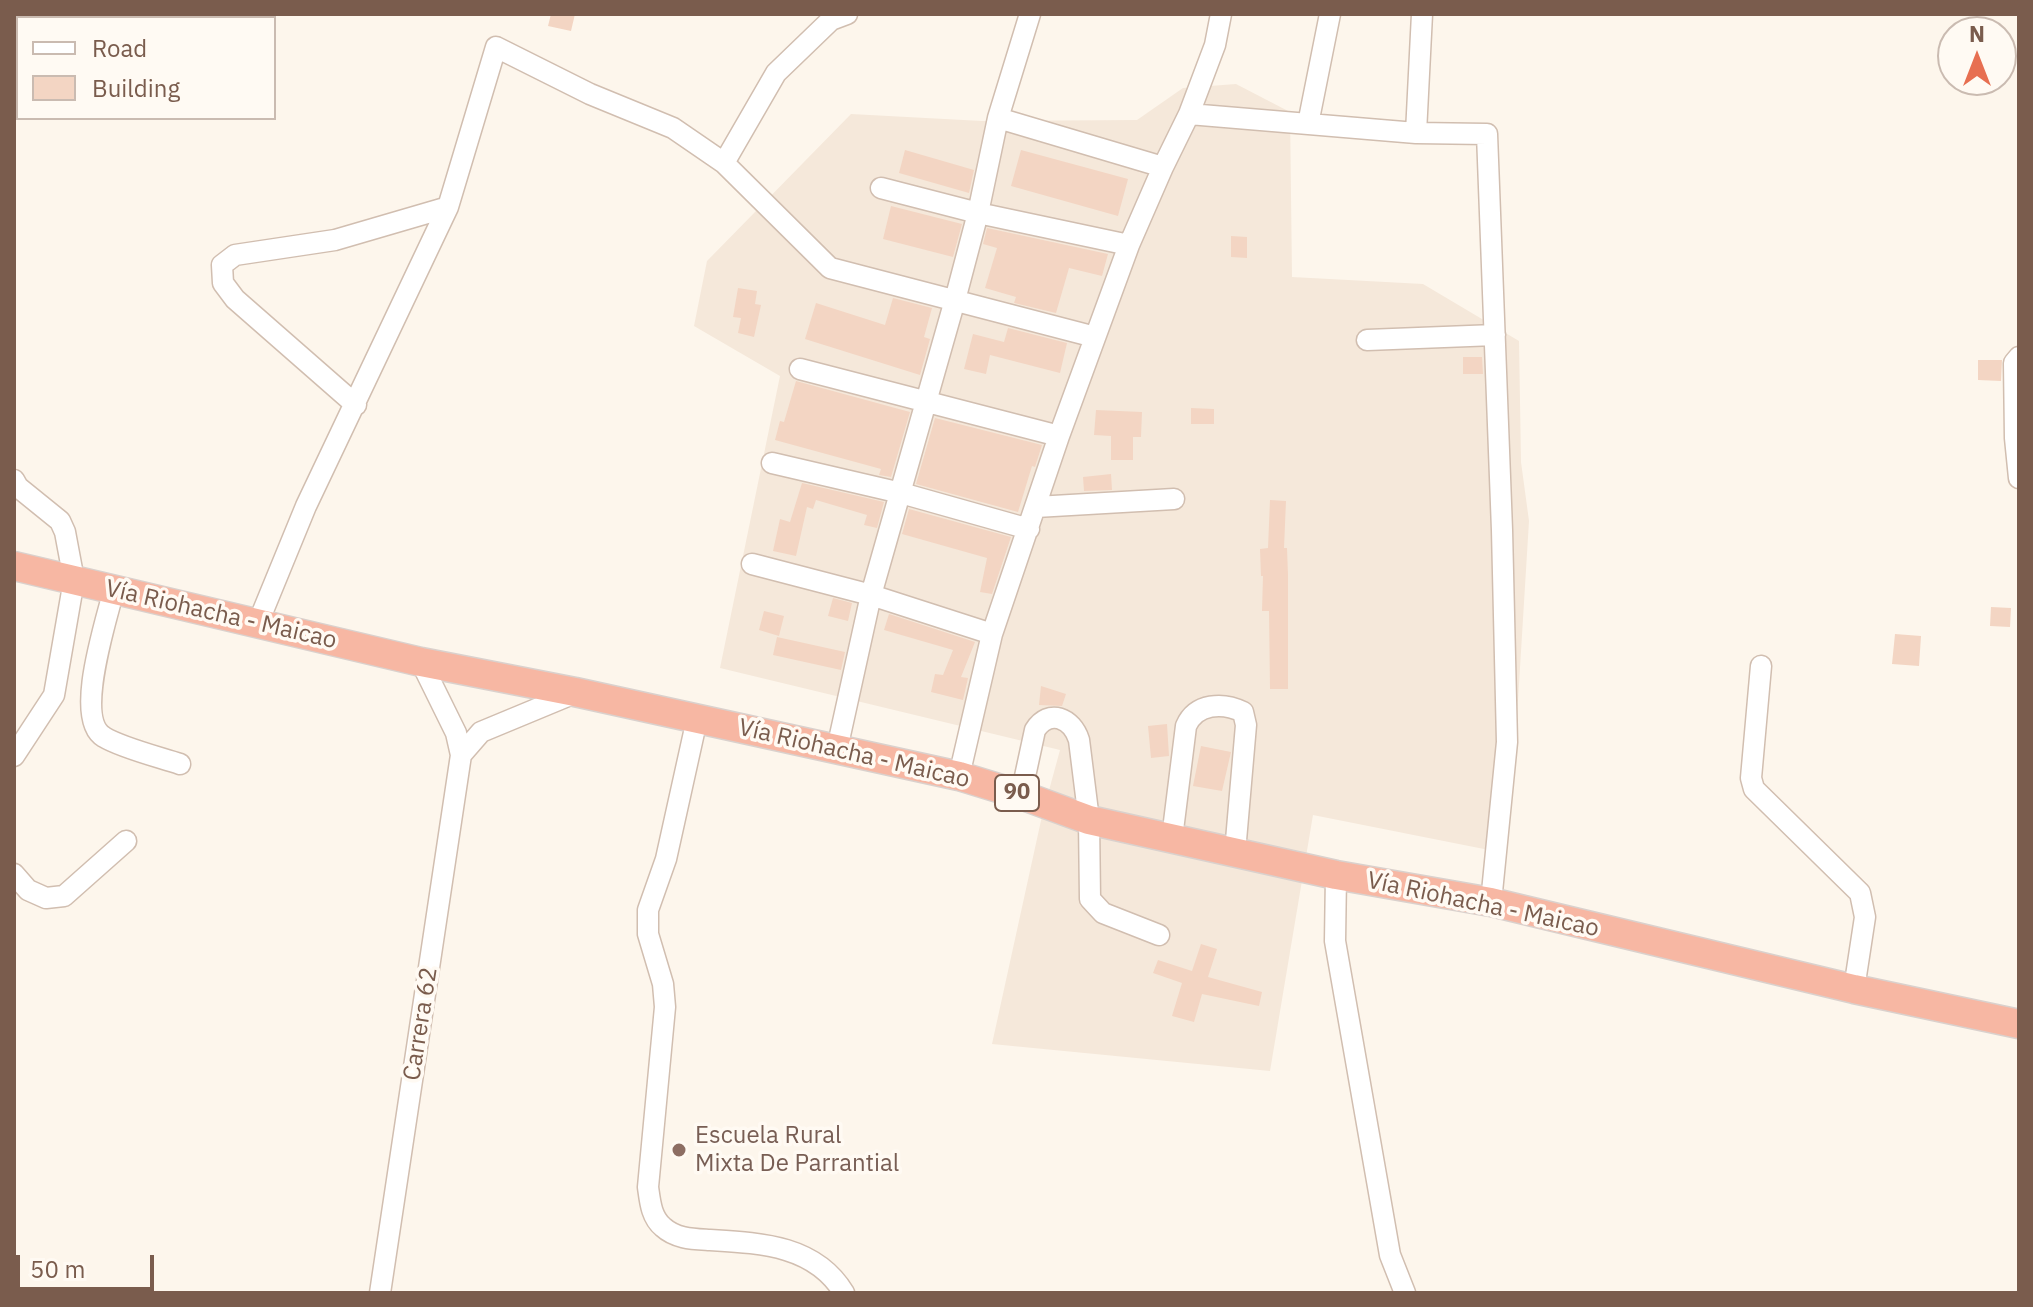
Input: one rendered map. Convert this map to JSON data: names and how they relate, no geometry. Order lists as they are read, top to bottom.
{
  "streets": {
    "highway": ["Vía Riohacha - Maicao", "90"],
    "street": ["Carrera 62"]
  },
  "crossings": [
    ["Vía Riohacha - Maicao", "Carrera 62"]
  ],
  "places": ["Escuela Rural Mixta De Parrantial"],
  "legend": ["Road", "Building"],
  "scale_bar": "50 m",
  "north": "top"
}
